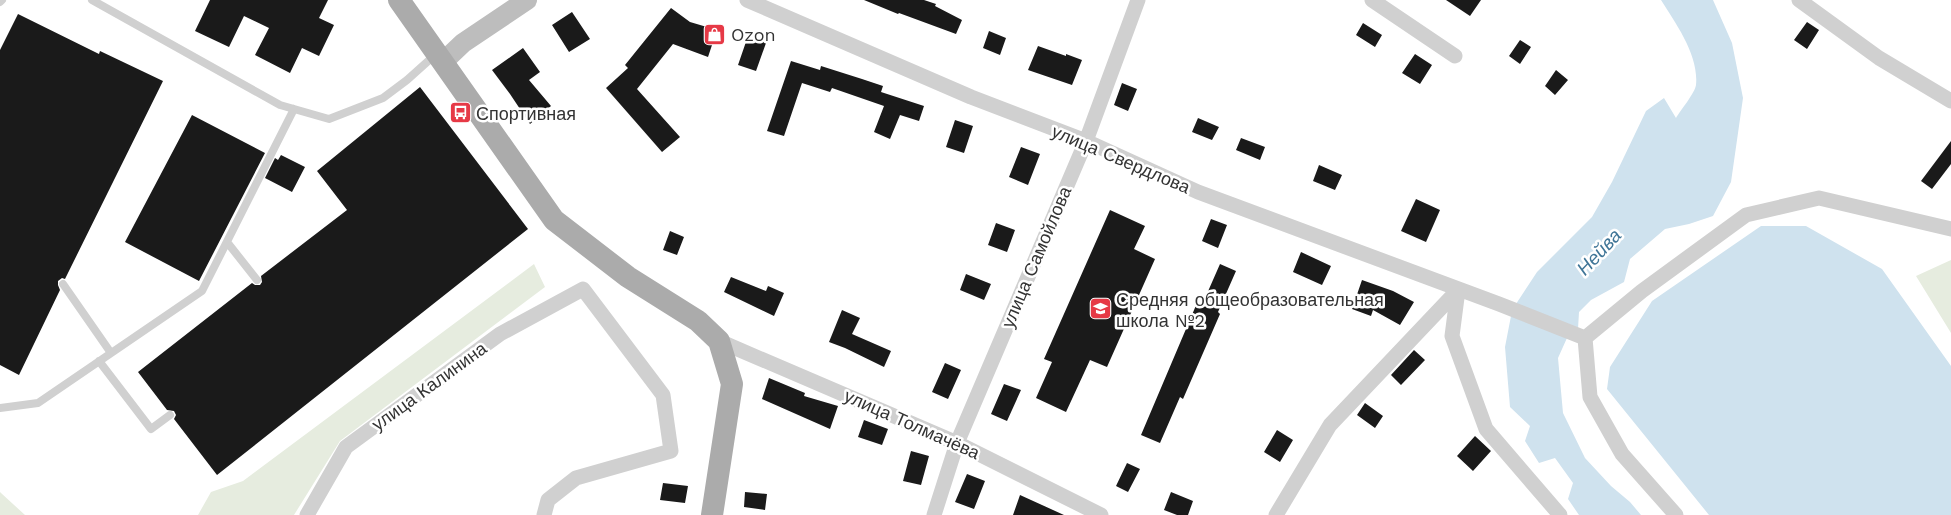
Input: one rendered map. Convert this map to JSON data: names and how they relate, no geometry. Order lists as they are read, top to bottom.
{
  "streets": {
    "street": [
      "улица Свердлова",
      "улица Самойлова",
      "улица Калинина",
      "улица Толмачёва"
    ]
  },
  "crossings": [
    ["улица Свердлова", "улица Самойлова"],
    ["улица Самойлова", "улица Толмачёва"]
  ],
  "water": ["Нейва"],
  "places": {
    "shop": ["Ozon"],
    "bus stop": ["Спортивная"],
    "school or university": ["Средняя общеобразовательная школа №2"]
  }
}
